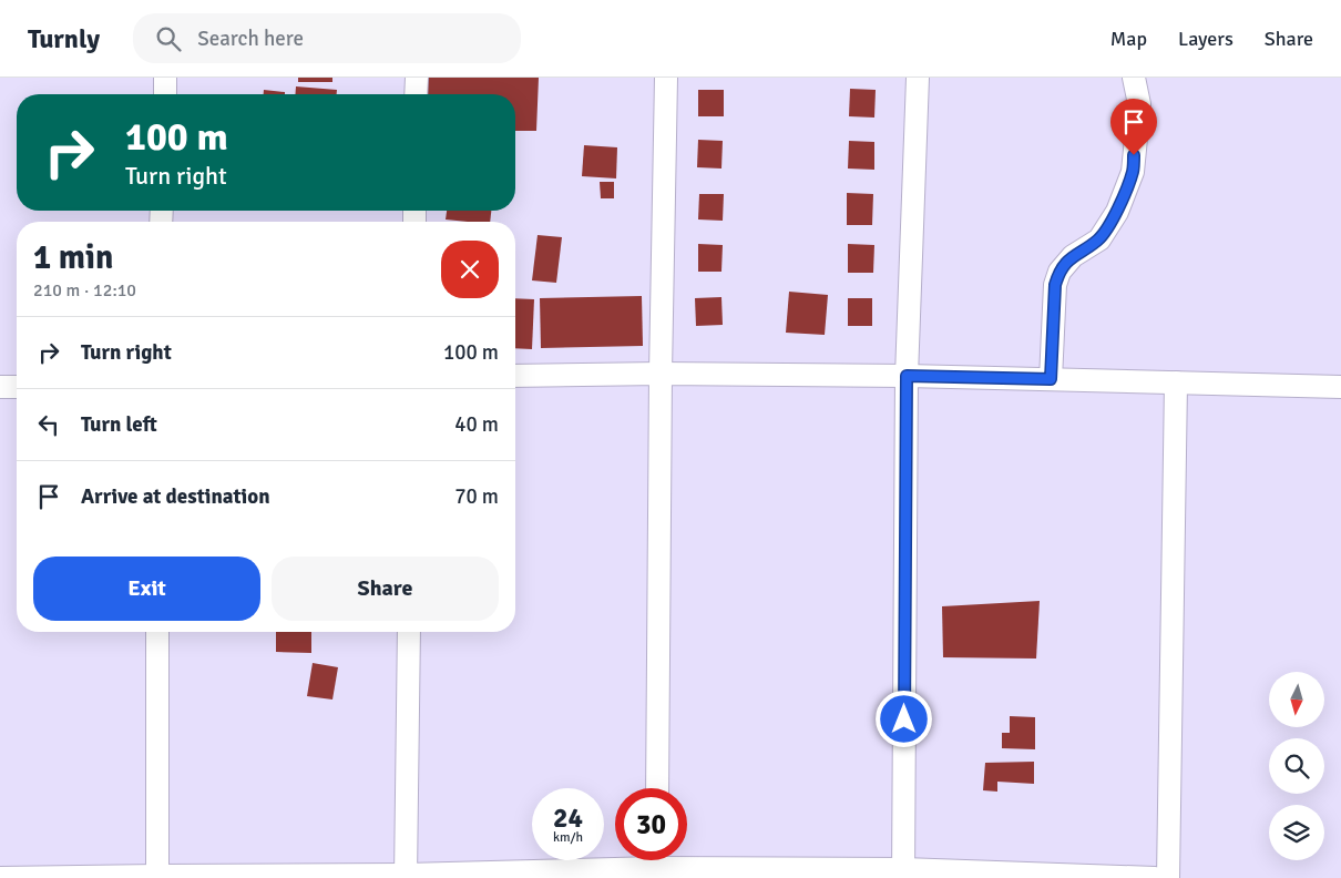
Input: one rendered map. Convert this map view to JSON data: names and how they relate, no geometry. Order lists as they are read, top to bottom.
{
  "north": "bottom",
  "page": {
    "header": "Turnly",
    "search": "Search here",
    "nav": ["Map", "Layers", "Share"],
    "turn": ["100 m", "Turn right"],
    "heading": ["1 min", "210 m · 12:10"],
    "list": [
      {
        "name": "Turn right",
        "value": "100 m"
      },
      {
        "name": "Turn left",
        "value": "40 m"
      },
      {
        "name": "Arrive at destination",
        "value": "70 m"
      }
    ],
    "buttons": ["Exit", "Share"],
    "speed": "24 km/h",
    "limit": "30"
  }
}
